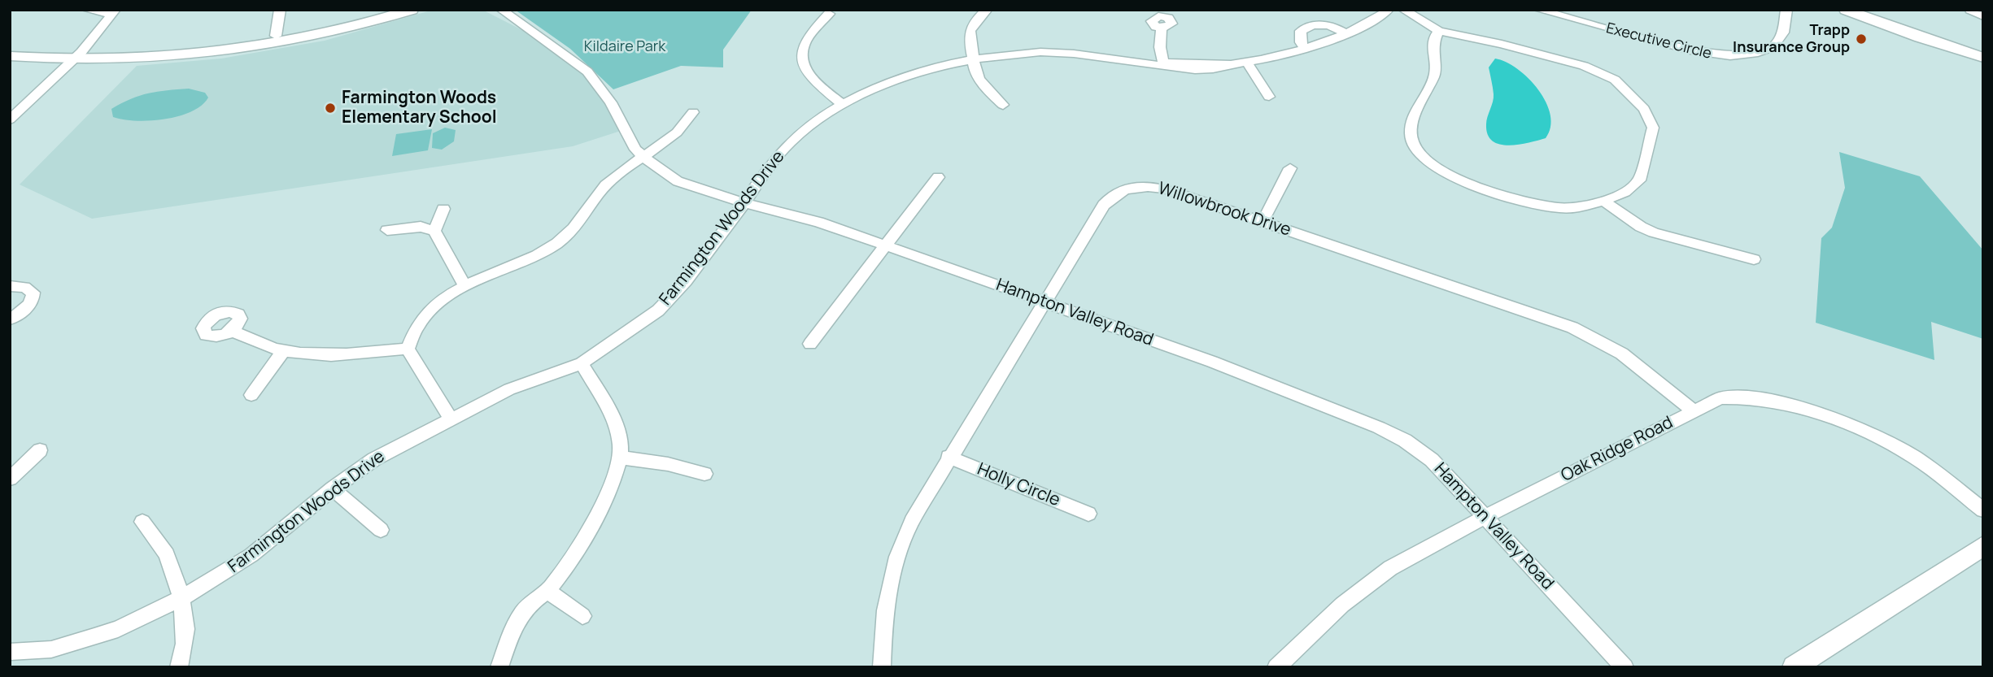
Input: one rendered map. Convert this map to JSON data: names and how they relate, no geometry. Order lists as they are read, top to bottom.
{
  "streets": {
    "street": [
      "Executive Circle",
      "Willowbrook Drive",
      "Farmington Woods Drive",
      "Hampton Valley Road",
      "Oak Ridge Road",
      "Holly Circle"
    ]
  },
  "crossings": [
    ["Willowbrook Drive", "Hampton Valley Road"],
    ["Willowbrook Drive", "Oak Ridge Road"],
    ["Willowbrook Drive", "Holly Circle"],
    ["Farmington Woods Drive", "Hampton Valley Road"],
    ["Hampton Valley Road", "Oak Ridge Road"]
  ],
  "parks": ["Kildaire Park"],
  "places": ["Trapp Insurance Group", "Farmington Woods Elementary School"]
}
